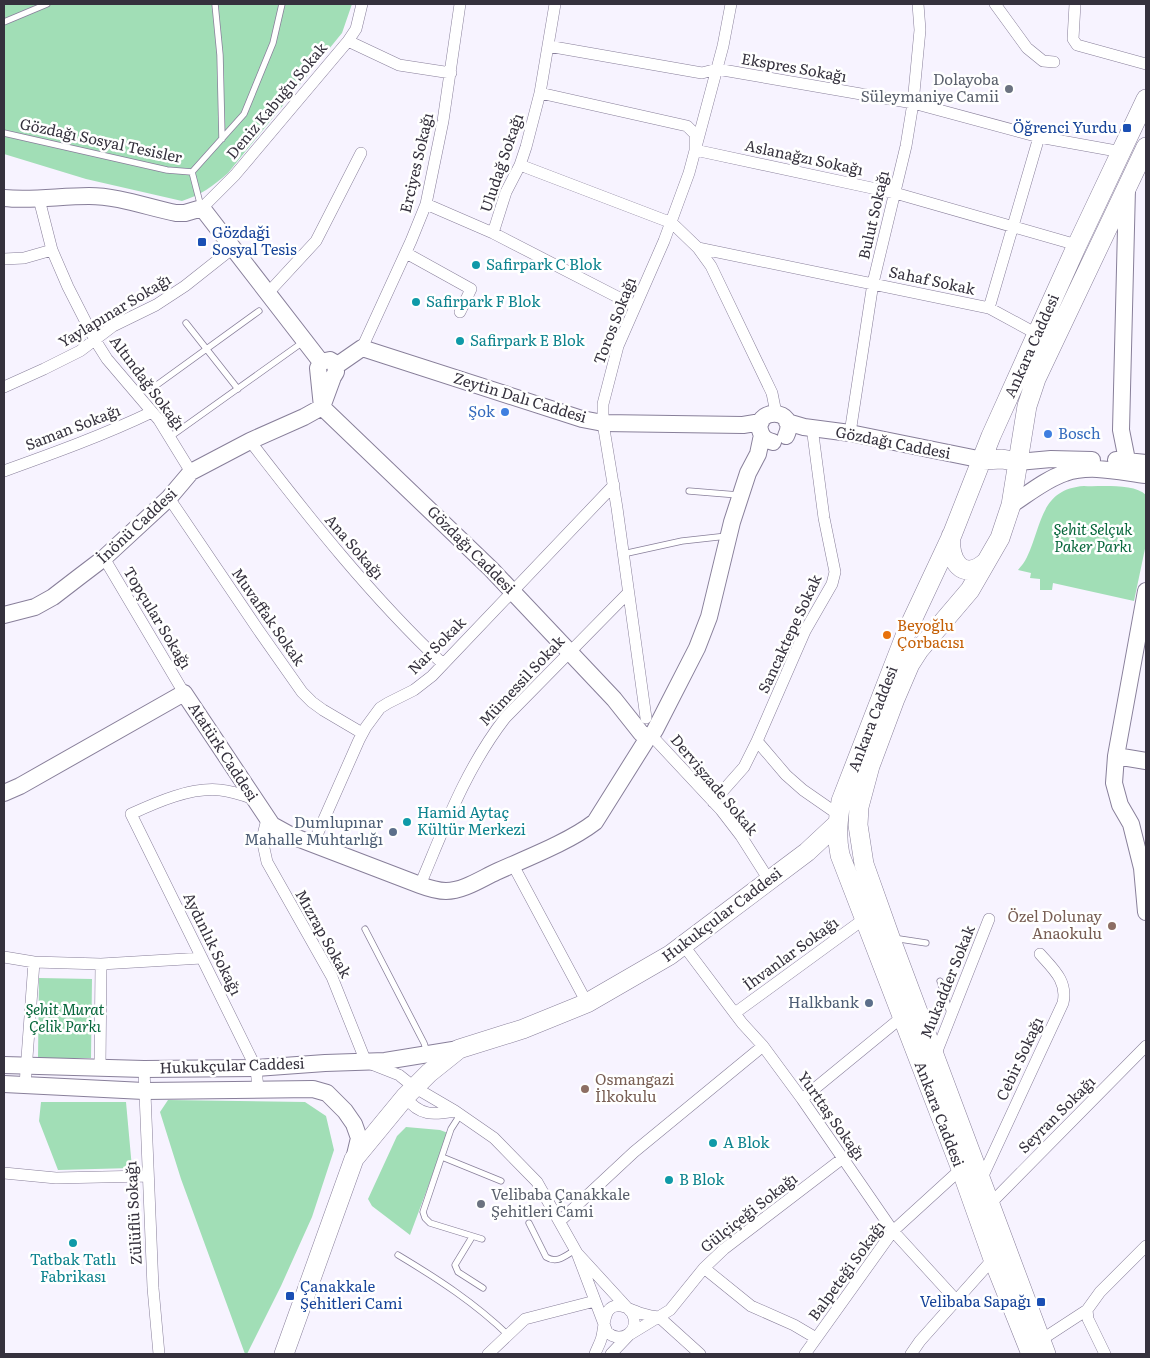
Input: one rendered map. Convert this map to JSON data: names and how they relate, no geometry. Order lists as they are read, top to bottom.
{
  "streets": {
    "main road": ["Ankara Caddesi", "Hukukçular Caddesi"],
    "street": [
      "Ekspres Sokağı",
      "Deniz Kabuğu Sokak",
      "Aslanağzı Sokağı",
      "Erciyes Sokağı",
      "Uludağ Sokağı",
      "Bulut Sokağı",
      "Sahaf Sokak",
      "Yaylapınar Sokağı",
      "Toros Sokağı",
      "Altındağ Sokağı",
      "Zeytin Dalı Caddesi",
      "Saman Sokağı",
      "Gözdağı Caddesi",
      "İnönü Caddesi",
      "Ana Sokağı",
      "Muvaffak Sokak",
      "Topçular Sokağı",
      "Sancaktepe Sokak",
      "Nar Sokak",
      "Mümessil Sokak",
      "Atatürk Caddesi",
      "Dervişzade Sokak",
      "Mızrap Sokak",
      "Aydınlık Sokağı",
      "İhvanlar Sokağı",
      "Mukadder Sokak",
      "Cebir Sokağı",
      "Seyran Sokağı",
      "Yurttaş Sokağı",
      "Zülüflü Sokağı",
      "Gülçiçeği Sokağı",
      "Balpeteği Sokağı"
    ],
    "lane": ["Gözdağı Sosyal Tesisler"]
  },
  "crossings": [
    ["Ekspres Sokağı", "Uludağ Sokağı"],
    ["Ekspres Sokağı", "Bulut Sokağı"],
    ["Ekspres Sokağı", "Toros Sokağı"],
    ["Ekspres Sokağı", "Ankara Caddesi"],
    ["Deniz Kabuğu Sokak", "Gözdağı Sosyal Tesisler"],
    ["Aslanağzı Sokağı", "Bulut Sokağı"],
    ["Aslanağzı Sokağı", "Toros Sokağı"],
    ["Aslanağzı Sokağı", "Ankara Caddesi"],
    ["Erciyes Sokağı", "Zeytin Dalı Caddesi"],
    ["Uludağ Sokağı", "Toros Sokağı"],
    ["Bulut Sokağı", "Sahaf Sokak"],
    ["Bulut Sokağı", "Gözdağı Caddesi"],
    ["Sahaf Sokak", "Ankara Caddesi"],
    ["Yaylapınar Sokağı", "Altındağ Sokağı"],
    ["Toros Sokağı", "Zeytin Dalı Caddesi"],
    ["Toros Sokağı", "Gözdağı Caddesi"],
    ["Toros Sokağı", "Nar Sokak"],
    ["Toros Sokağı", "Mümessil Sokak"],
    ["Toros Sokağı", "Atatürk Caddesi"],
    ["Toros Sokağı", "Dervişzade Sokak"],
    ["Ankara Caddesi", "Gözdağı Caddesi"],
    ["Ankara Caddesi", "Hukukçular Caddesi"],
    ["Ankara Caddesi", "İhvanlar Sokağı"],
    ["Ankara Caddesi", "Mukadder Sokak"],
    ["Ankara Caddesi", "Cebir Sokağı"],
    ["Ankara Caddesi", "Seyran Sokağı"],
    ["Ankara Caddesi", "Balpeteği Sokağı"],
    ["Altındağ Sokağı", "Saman Sokağı"],
    ["Altındağ Sokağı", "İnönü Caddesi"],
    ["Zeytin Dalı Caddesi", "Gözdağı Caddesi"],
    ["Gözdağı Caddesi", "İnönü Caddesi"],
    ["Gözdağı Caddesi", "Sancaktepe Sokak"],
    ["Gözdağı Caddesi", "Nar Sokak"],
    ["Gözdağı Caddesi", "Mümessil Sokak"],
    ["Gözdağı Caddesi", "Atatürk Caddesi"],
    ["Gözdağı Caddesi", "Dervişzade Sokak"],
    ["İnönü Caddesi", "Ana Sokağı"],
    ["İnönü Caddesi", "Muvaffak Sokak"],
    ["İnönü Caddesi", "Topçular Sokağı"],
    ["Ana Sokağı", "Nar Sokak"],
    ["Muvaffak Sokak", "Nar Sokak"],
    ["Topçular Sokağı", "Atatürk Caddesi"],
    ["Sancaktepe Sokak", "Dervişzade Sokak"],
    ["Nar Sokak", "Atatürk Caddesi"],
    ["Mümessil Sokak", "Atatürk Caddesi"],
    ["Atatürk Caddesi", "Dervişzade Sokak"],
    ["Atatürk Caddesi", "Mızrap Sokak"],
    ["Atatürk Caddesi", "Aydınlık Sokağı"],
    ["Dervişzade Sokak", "Hukukçular Caddesi"],
    ["Hukukçular Caddesi", "Mızrap Sokak"],
    ["Hukukçular Caddesi", "Aydınlık Sokağı"],
    ["Hukukçular Caddesi", "Yurttaş Sokağı"],
    ["Hukukçular Caddesi", "Zülüflü Sokağı"],
    ["İhvanlar Sokağı", "Yurttaş Sokağı"],
    ["Yurttaş Sokağı", "Gülçiçeği Sokağı"],
    ["Yurttaş Sokağı", "Balpeteği Sokağı"]
  ],
  "parks": ["Şehit Selçuk Paker Parkı", "Şehit Murat Çelik Parkı"],
  "places": {
    "other": [
      "Dolayoba Süleymaniye Camii",
      "Safirpark C Blok",
      "Safirpark F Blok",
      "Safirpark E Blok",
      "Şok",
      "Bosch",
      "Beyoğlu Çorbacısı",
      "Hamid Aytaç Kültür Merkezi",
      "Dumlupınar Mahalle Muhtarlığı",
      "Özel Dolunay Anaokulu",
      "Halkbank",
      "Osmangazi İlkokulu",
      "A Blok",
      "B Blok",
      "Velibaba Çanakkale Şehitleri Cami",
      "Tatbak Tatlı Fabrikası"
    ],
    "transit": [
      "Öğrenci Yurdu",
      "Gözdaği Sosyal Tesi̇s",
      "Çanakkale Şehitleri Cami",
      "Velibaba Sapağı"
    ]
  }
}
